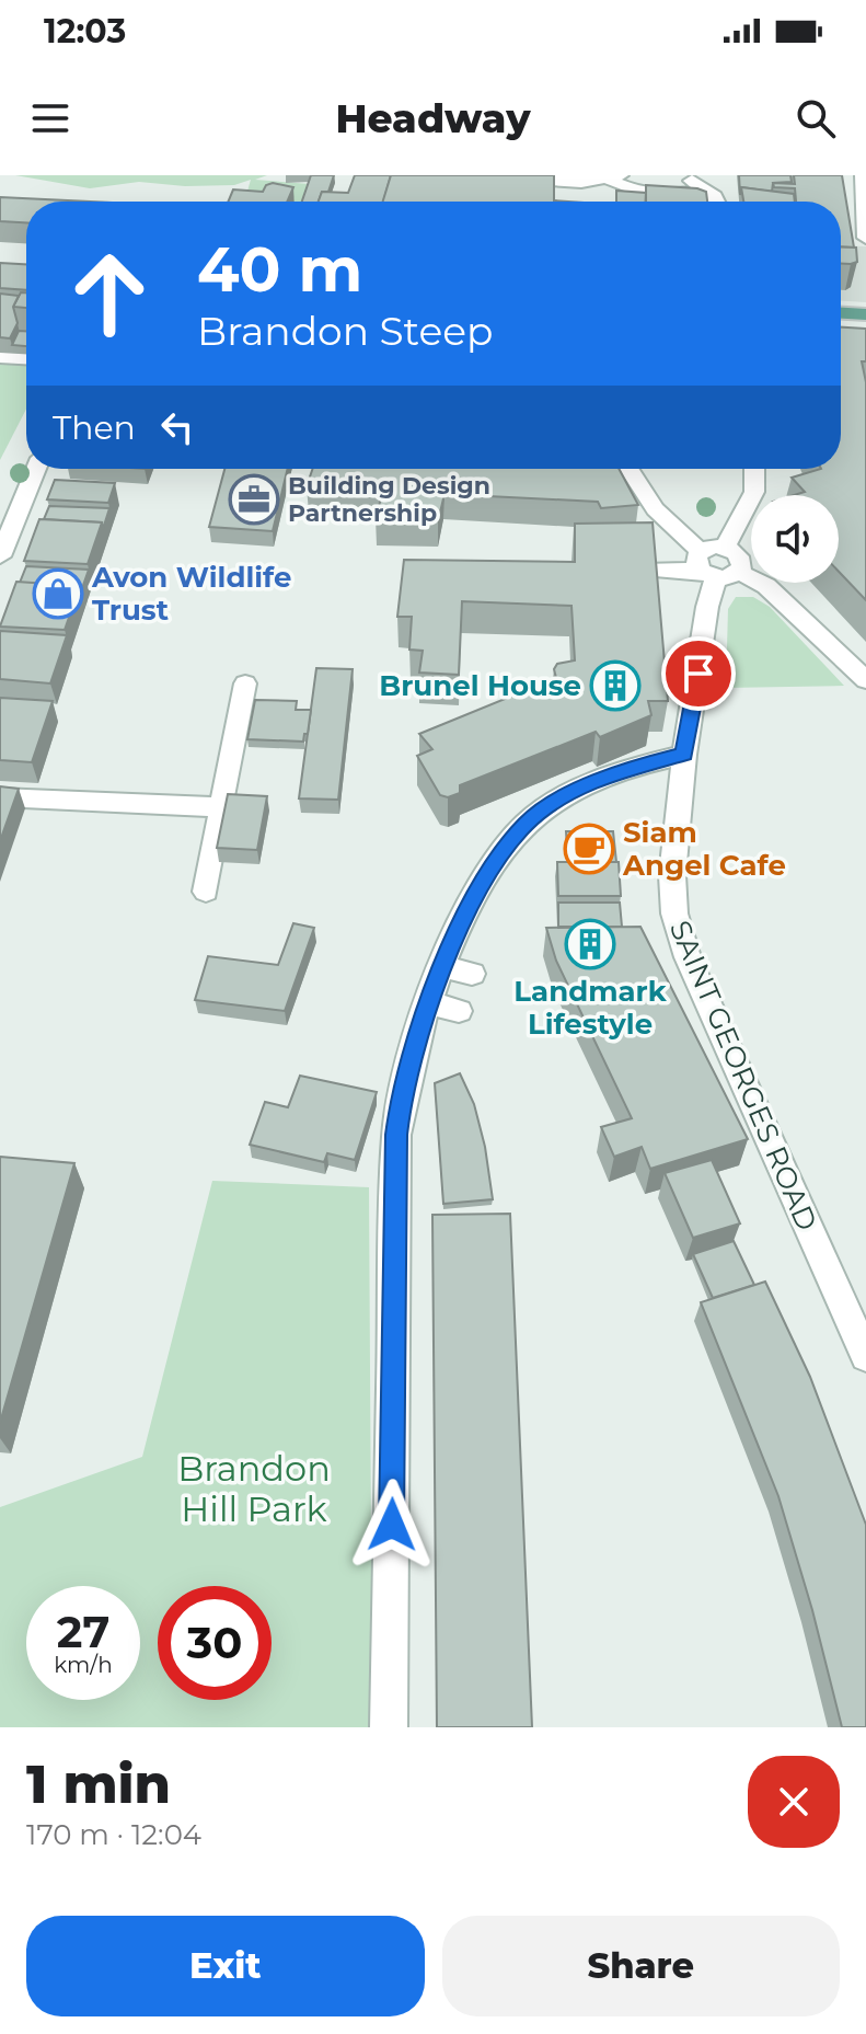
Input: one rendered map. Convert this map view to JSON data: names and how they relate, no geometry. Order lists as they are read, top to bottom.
{
  "streets": {
    "street": ["SAINT GEORGES ROAD"]
  },
  "parks": ["Brandon Hill Park"],
  "places": {
    "office": ["Building Design Partnership"],
    "shop": ["Avon Wildlife Trust"],
    "building": ["Brunel House", "Landmark Lifestyle"],
    "cafe": ["Siam Angel Cafe"]
  },
  "page": {
    "status": "12:03",
    "header": "Headway",
    "turn": ["40 m", "Brandon Steep"],
    "then": "Then",
    "speed": "27 km/h",
    "limit": "30",
    "heading": ["1 min", "170 m · 12:04"],
    "buttons": ["Exit", "Share"]
  }
}
